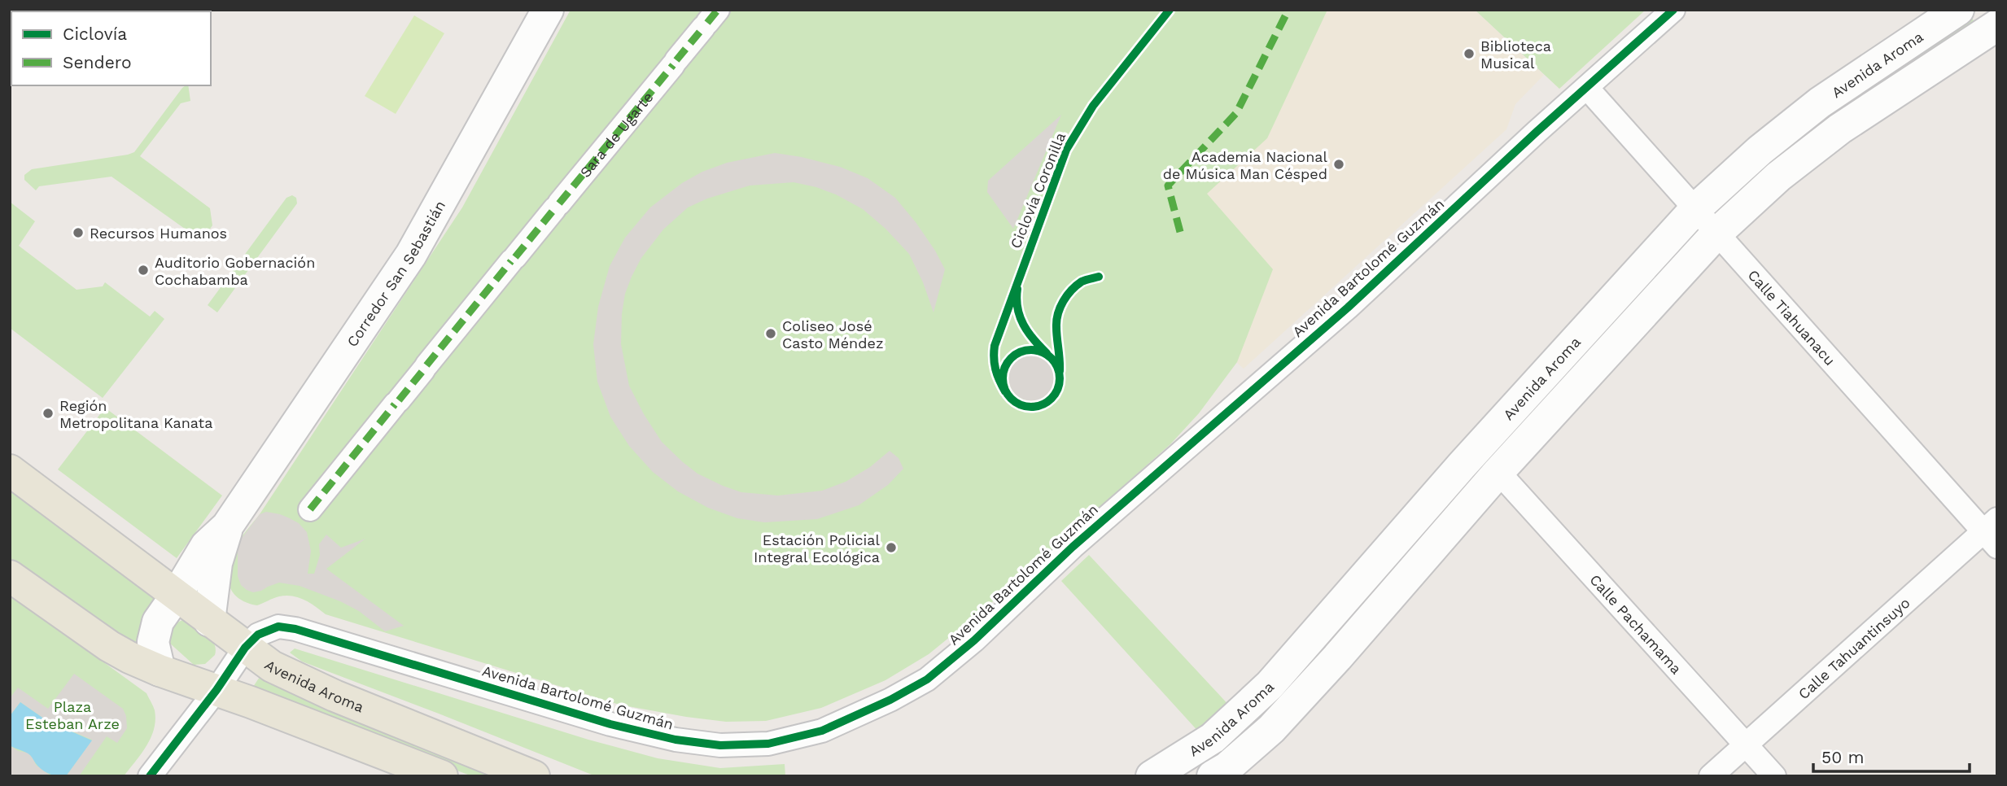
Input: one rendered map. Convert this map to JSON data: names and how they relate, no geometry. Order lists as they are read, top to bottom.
{
  "streets": {
    "main road": ["Avenida Aroma", "Corredor San Sebastián"],
    "street": [
      "Sara de Ugarte",
      "Avenida Bartolomé Guzmán",
      "Calle Tiahuanacu",
      "Calle Pachamama",
      "Calle Tahuantinsuyo"
    ],
    "cycle path": ["Ciclovía Coronilla"]
  },
  "crossings": [
    ["Avenida Aroma", "Avenida Bartolomé Guzmán"],
    ["Avenida Aroma", "Corredor San Sebastián"],
    ["Avenida Aroma", "Calle Tiahuanacu"],
    ["Avenida Bartolomé Guzmán", "Calle Tiahuanacu"],
    ["Calle Tiahuanacu", "Calle Tahuantinsuyo"],
    ["Calle Pachamama", "Calle Tahuantinsuyo"]
  ],
  "parks": ["Plaza Esteban Arze"],
  "places": [
    "Biblioteca Musical",
    "Academia Nacional de Música Man Césped",
    "Recursos Humanos",
    "Auditorio Gobernación Cochabamba",
    "Coliseo José Casto Méndez",
    "Región Metropolitana Kanata",
    "Estación Policial Integral Ecológica"
  ],
  "legend": ["Ciclovía", "Sendero"],
  "scale_bar": "50 m"
}
